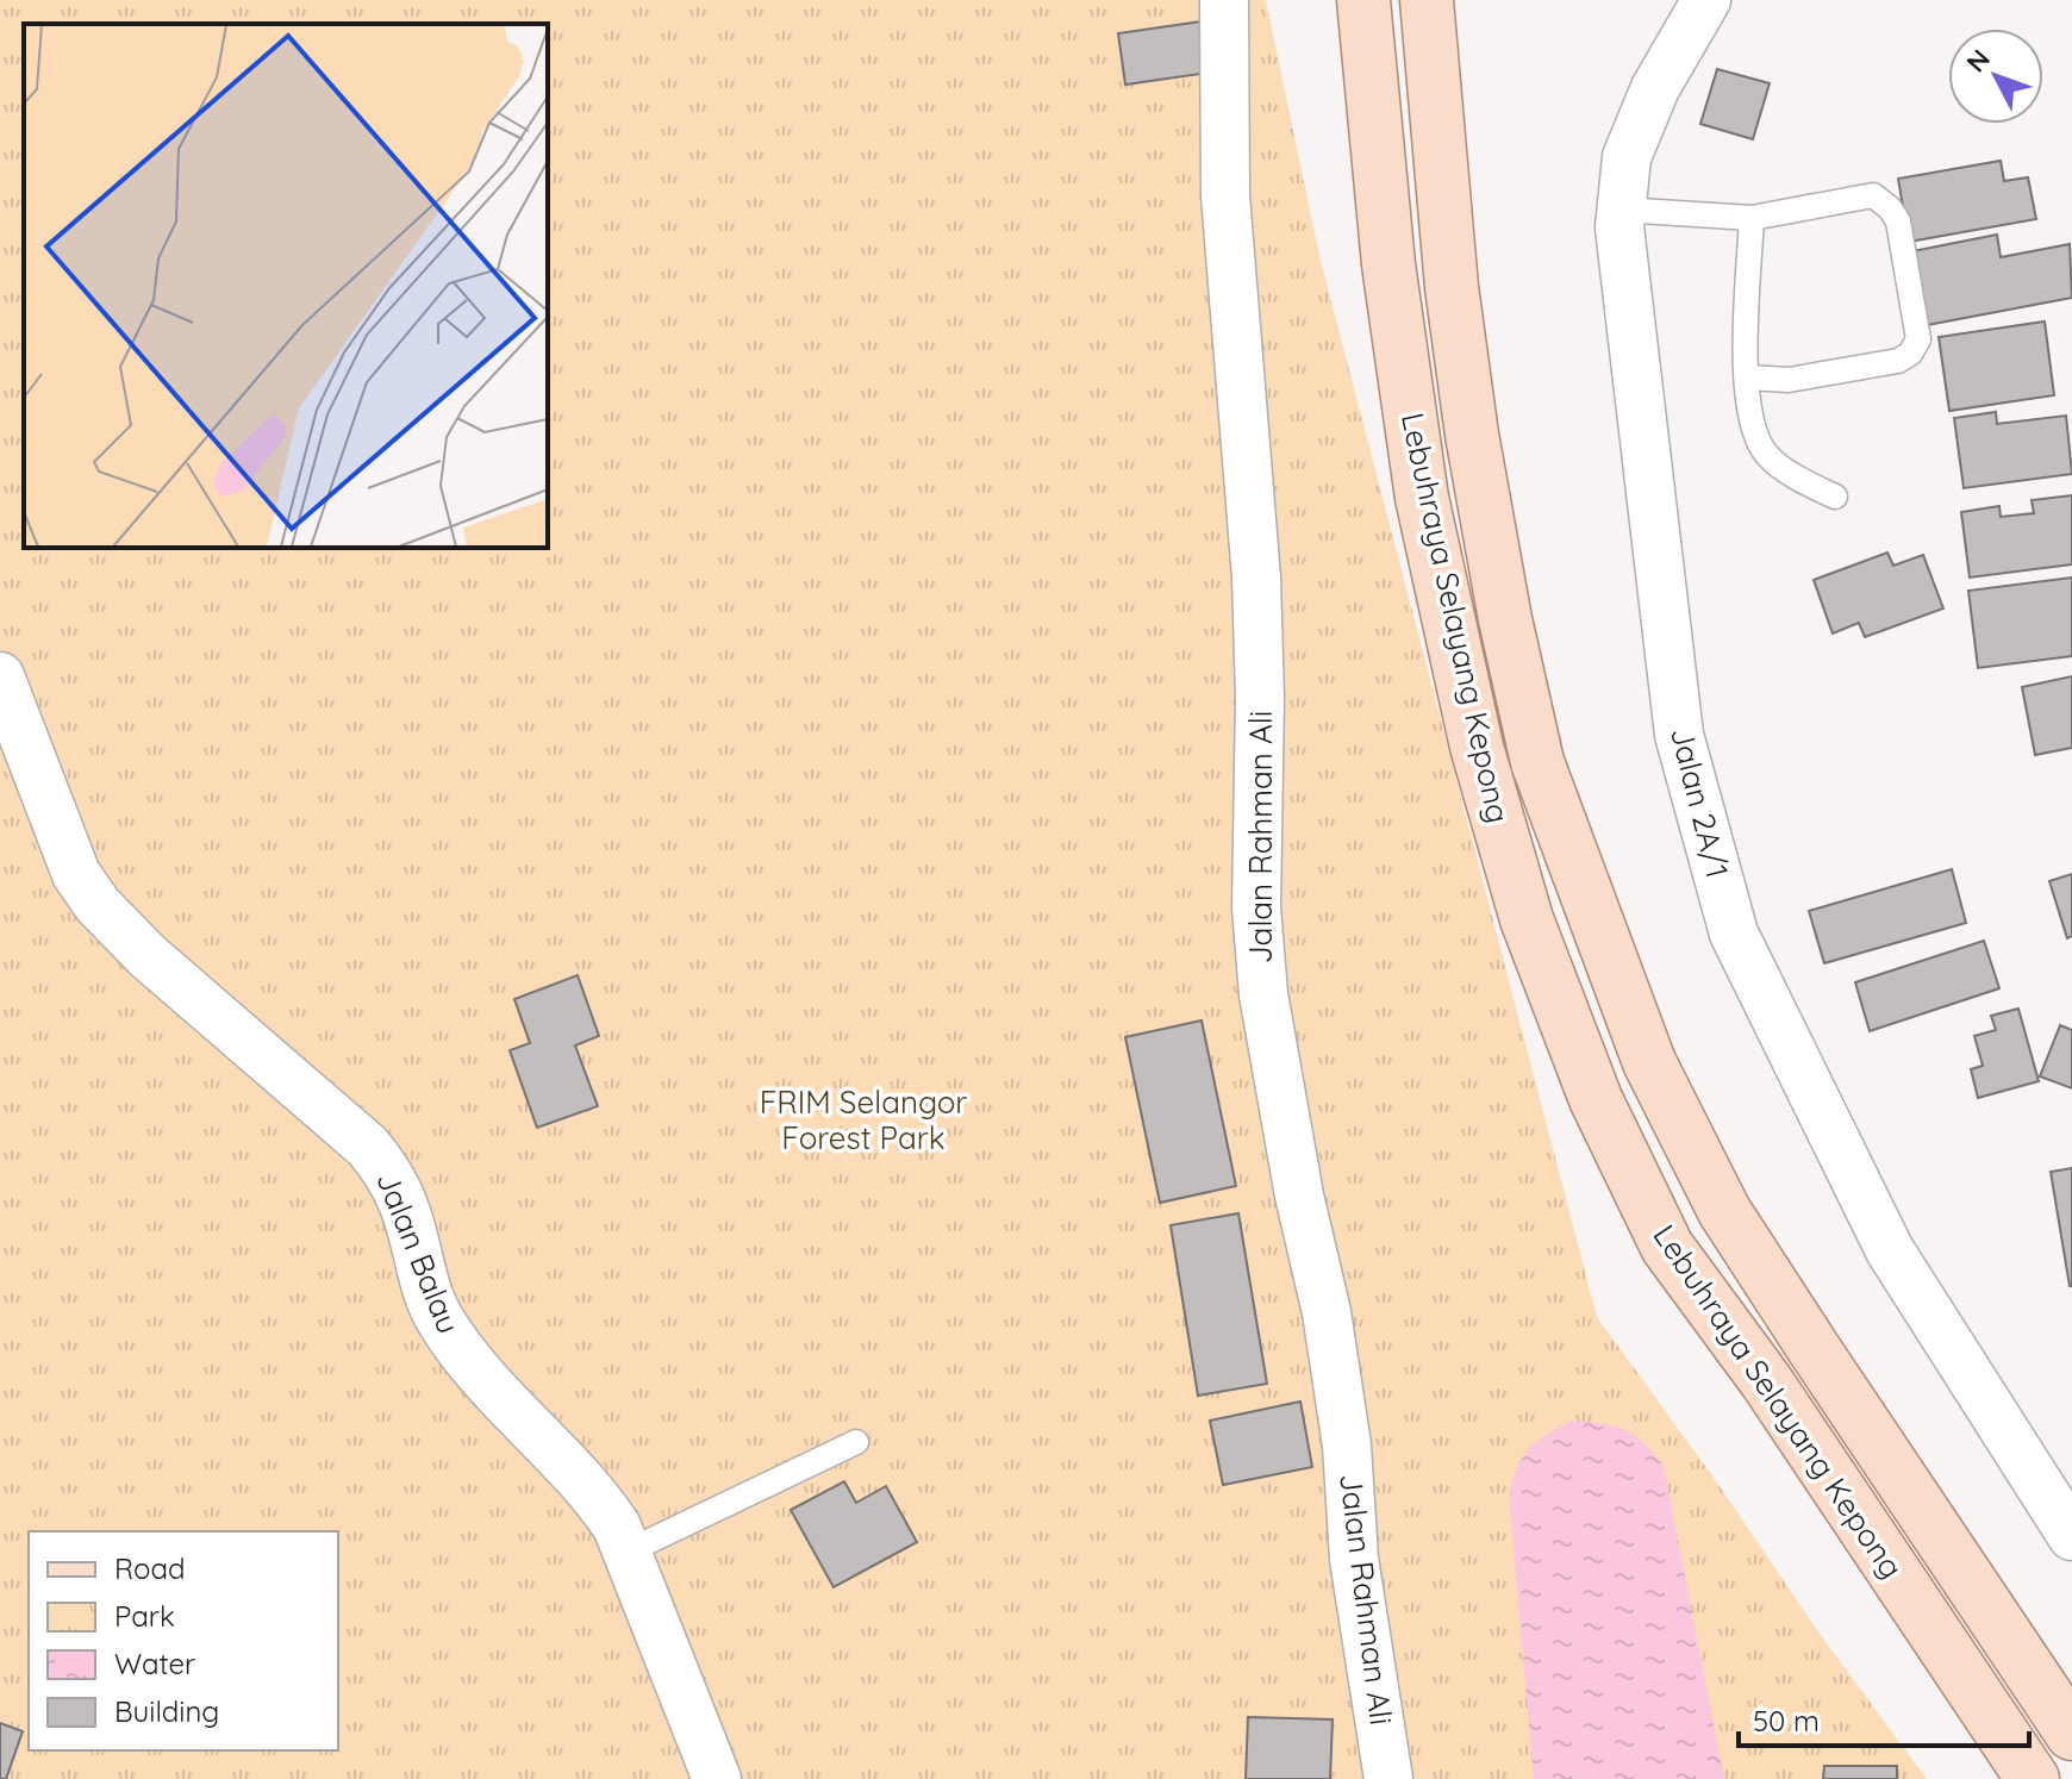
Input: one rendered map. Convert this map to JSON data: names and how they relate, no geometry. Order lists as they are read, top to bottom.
{
  "streets": {
    "main road": ["Lebuhraya Selayang Kepong"],
    "street": ["Jalan 2A/1", "Jalan Rahman Ali", "Jalan Balau"]
  },
  "parks": ["FRIM Selangor Forest Park"],
  "legend": [
    "Road",
    "Park",
    "Water",
    "Building"
  ],
  "scale_bar": "50 m",
  "north": "top left"
}
